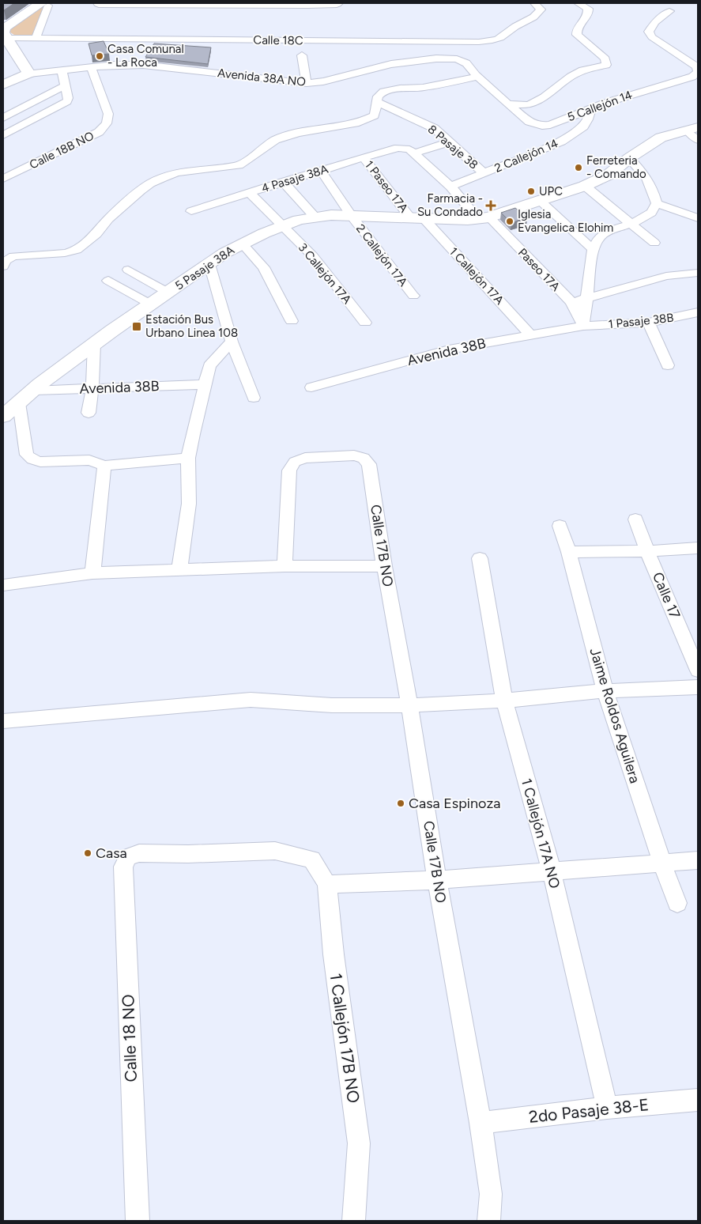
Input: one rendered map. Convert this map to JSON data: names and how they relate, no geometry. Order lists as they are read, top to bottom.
{
  "streets": {
    "street": [
      "Calle 18C",
      "Avenida 38A NO",
      "5 Callejón 14",
      "8 Pasaje 38",
      "Calle 18B NO",
      "2 Callejón 14",
      "4 Pasaje 38A",
      "1 Paseo 17A",
      "2 Callejón 17A",
      "5 Pasaje 38A",
      "Paseo 17A",
      "3 Callejón 17A",
      "1 Callejón 17A",
      "1 Pasaje 38B",
      "Avenida 38B",
      "Calle 17B NO",
      "Calle 17",
      "Jaime Roldos Aguilera",
      "1 Callejón 17A NO",
      "Calle 18 NO",
      "1 Callejón 17B NO",
      "2do Pasaje 38-E"
    ]
  },
  "crossings": [
    ["Avenida 38A NO", "5 Callejón 14"],
    ["Avenida 38A NO", "Calle 18B NO"],
    ["5 Callejón 14", "2 Callejón 14"],
    ["8 Pasaje 38", "2 Callejón 14"],
    ["2 Callejón 14", "Paseo 17A"],
    ["4 Pasaje 38A", "1 Paseo 17A"],
    ["4 Pasaje 38A", "2 Callejón 17A"],
    ["4 Pasaje 38A", "Paseo 17A"],
    ["4 Pasaje 38A", "3 Callejón 17A"],
    ["1 Paseo 17A", "5 Pasaje 38A"],
    ["1 Paseo 17A", "1 Callejón 17A"],
    ["2 Callejón 17A", "5 Pasaje 38A"],
    ["5 Pasaje 38A", "Paseo 17A"],
    ["5 Pasaje 38A", "3 Callejón 17A"],
    ["5 Pasaje 38A", "1 Callejón 17A"],
    ["5 Pasaje 38A", "Avenida 38B"],
    ["Paseo 17A", "1 Pasaje 38B"],
    ["Paseo 17A", "Avenida 38B"],
    ["1 Callejón 17A", "Avenida 38B"],
    ["1 Pasaje 38B", "Avenida 38B"],
    ["Calle 17B NO", "2do Pasaje 38-E"],
    ["1 Callejón 17A NO", "2do Pasaje 38-E"],
    ["Calle 18 NO", "1 Callejón 17B NO"]
  ],
  "places": {
    "other": [
      "Casa Comunal - La Roca",
      "Ferreteria - Comando",
      "UPC",
      "Iglesia Evangelica Elohim",
      "Casa Espinoza",
      "Casa"
    ],
    "health": ["Farmacia - Su Condado"],
    "transit": ["Estación Bus Urbano Linea 108"]
  }
}
